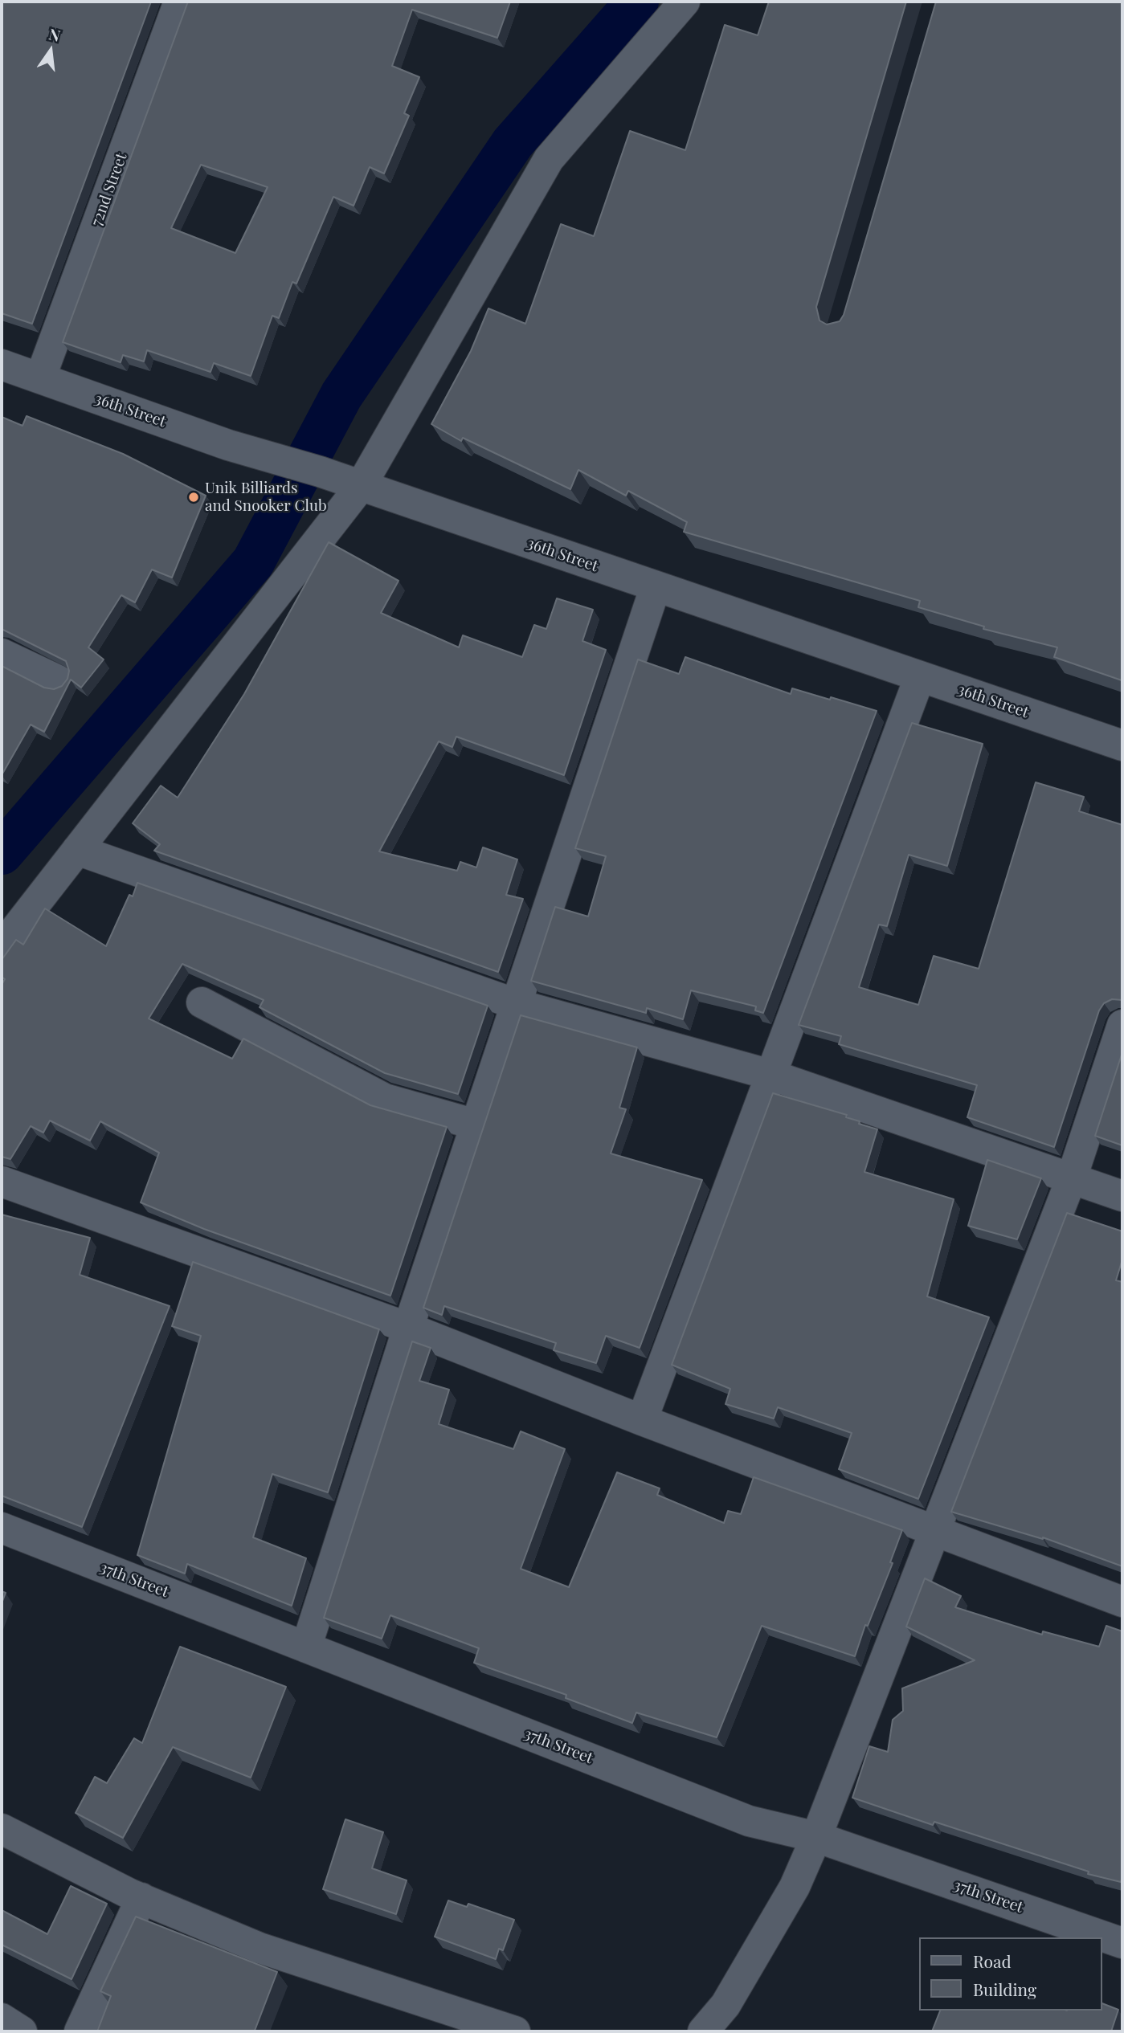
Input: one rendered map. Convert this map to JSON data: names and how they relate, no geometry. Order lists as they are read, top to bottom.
{
  "streets": {
    "street": ["72nd Street", "36th Street", "37th Street"]
  },
  "crossings": [
    ["72nd Street", "36th Street"]
  ],
  "places": ["Unik Billiards and Snooker Club"],
  "legend": ["Road", "Building"],
  "north": "top"
}
